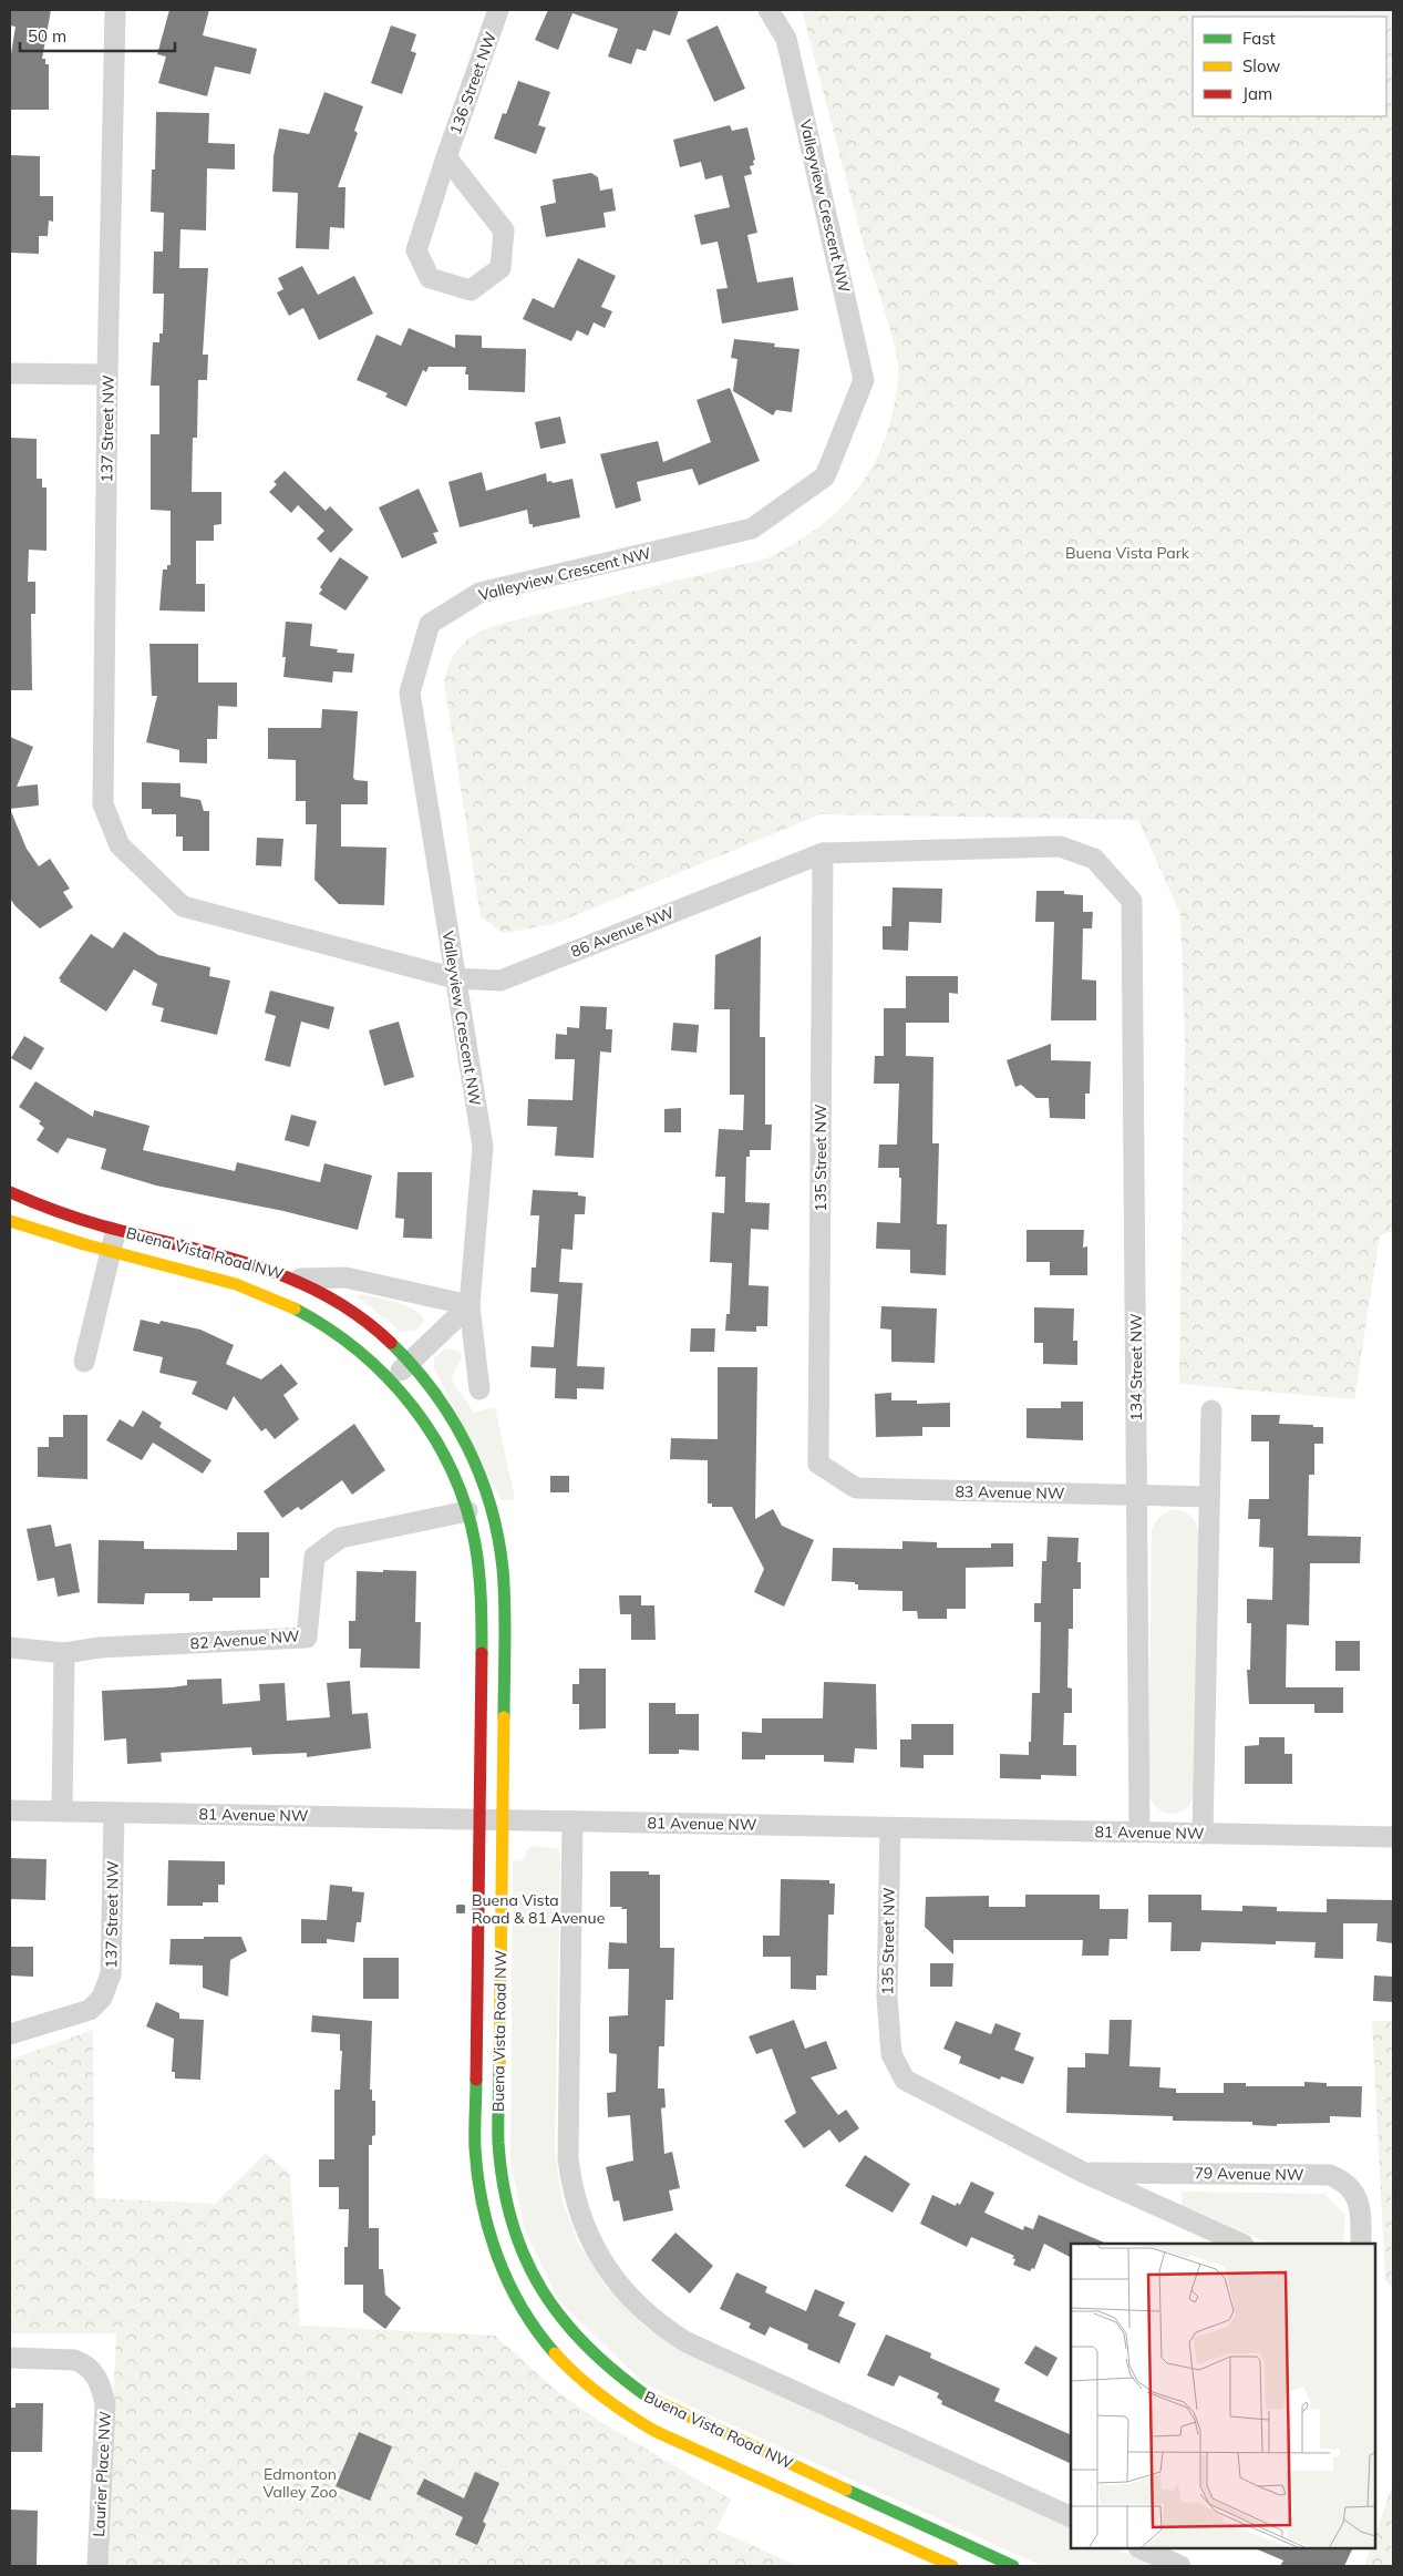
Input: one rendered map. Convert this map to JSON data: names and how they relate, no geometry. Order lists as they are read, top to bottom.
{
  "streets": {
    "street": [
      "136 Street NW",
      "Valleyview Crescent NW",
      "137 Street NW",
      "86 Avenue NW",
      "135 Street NW",
      "Buena Vista Road NW",
      "134 Street NW",
      "83 Avenue NW",
      "82 Avenue NW",
      "81 Avenue NW",
      "79 Avenue NW",
      "Laurier Place NW"
    ]
  },
  "crossings": [
    ["Valleyview Crescent NW", "86 Avenue NW"],
    ["137 Street NW", "86 Avenue NW"],
    ["137 Street NW", "81 Avenue NW"],
    ["86 Avenue NW", "135 Street NW"],
    ["86 Avenue NW", "134 Street NW"],
    ["135 Street NW", "83 Avenue NW"],
    ["135 Street NW", "81 Avenue NW"],
    ["135 Street NW", "79 Avenue NW"],
    ["Buena Vista Road NW", "82 Avenue NW"],
    ["Buena Vista Road NW", "81 Avenue NW"],
    ["134 Street NW", "83 Avenue NW"],
    ["134 Street NW", "81 Avenue NW"]
  ],
  "parks": ["Buena Vista Park", "Edmonton Valley Zoo"],
  "places": {
    "transit": ["Buena Vista Road & 81 Avenue"]
  },
  "legend": ["Fast", "Slow", "Jam"],
  "scale_bar": "50 m"
}
